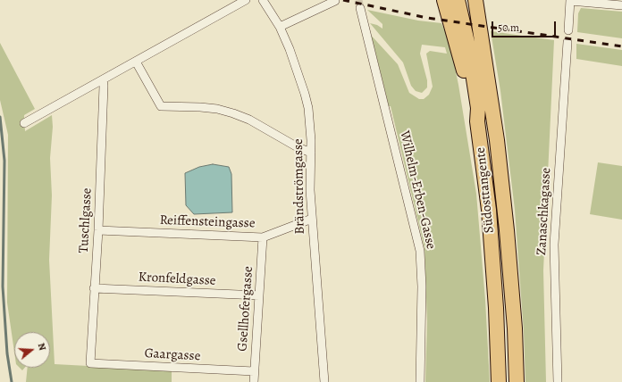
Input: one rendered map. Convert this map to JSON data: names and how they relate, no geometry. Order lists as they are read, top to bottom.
{
  "streets": {
    "highway": ["Südosttangente"],
    "street": [
      "Brändströmgasse",
      "Wilhelm-Erben-Gasse",
      "Zanaschkagasse",
      "Tuschlgasse",
      "Reiffensteingasse",
      "Kronfeldgasse",
      "Gsellhofergasse",
      "Gaargasse"
    ]
  },
  "crossings": [
    ["Brändströmgasse", "Reiffensteingasse"],
    ["Tuschlgasse", "Reiffensteingasse"],
    ["Tuschlgasse", "Kronfeldgasse"],
    ["Tuschlgasse", "Gaargasse"],
    ["Reiffensteingasse", "Gsellhofergasse"],
    ["Kronfeldgasse", "Gsellhofergasse"],
    ["Gsellhofergasse", "Gaargasse"]
  ],
  "scale_bar": "50 m",
  "north": "right"
}
